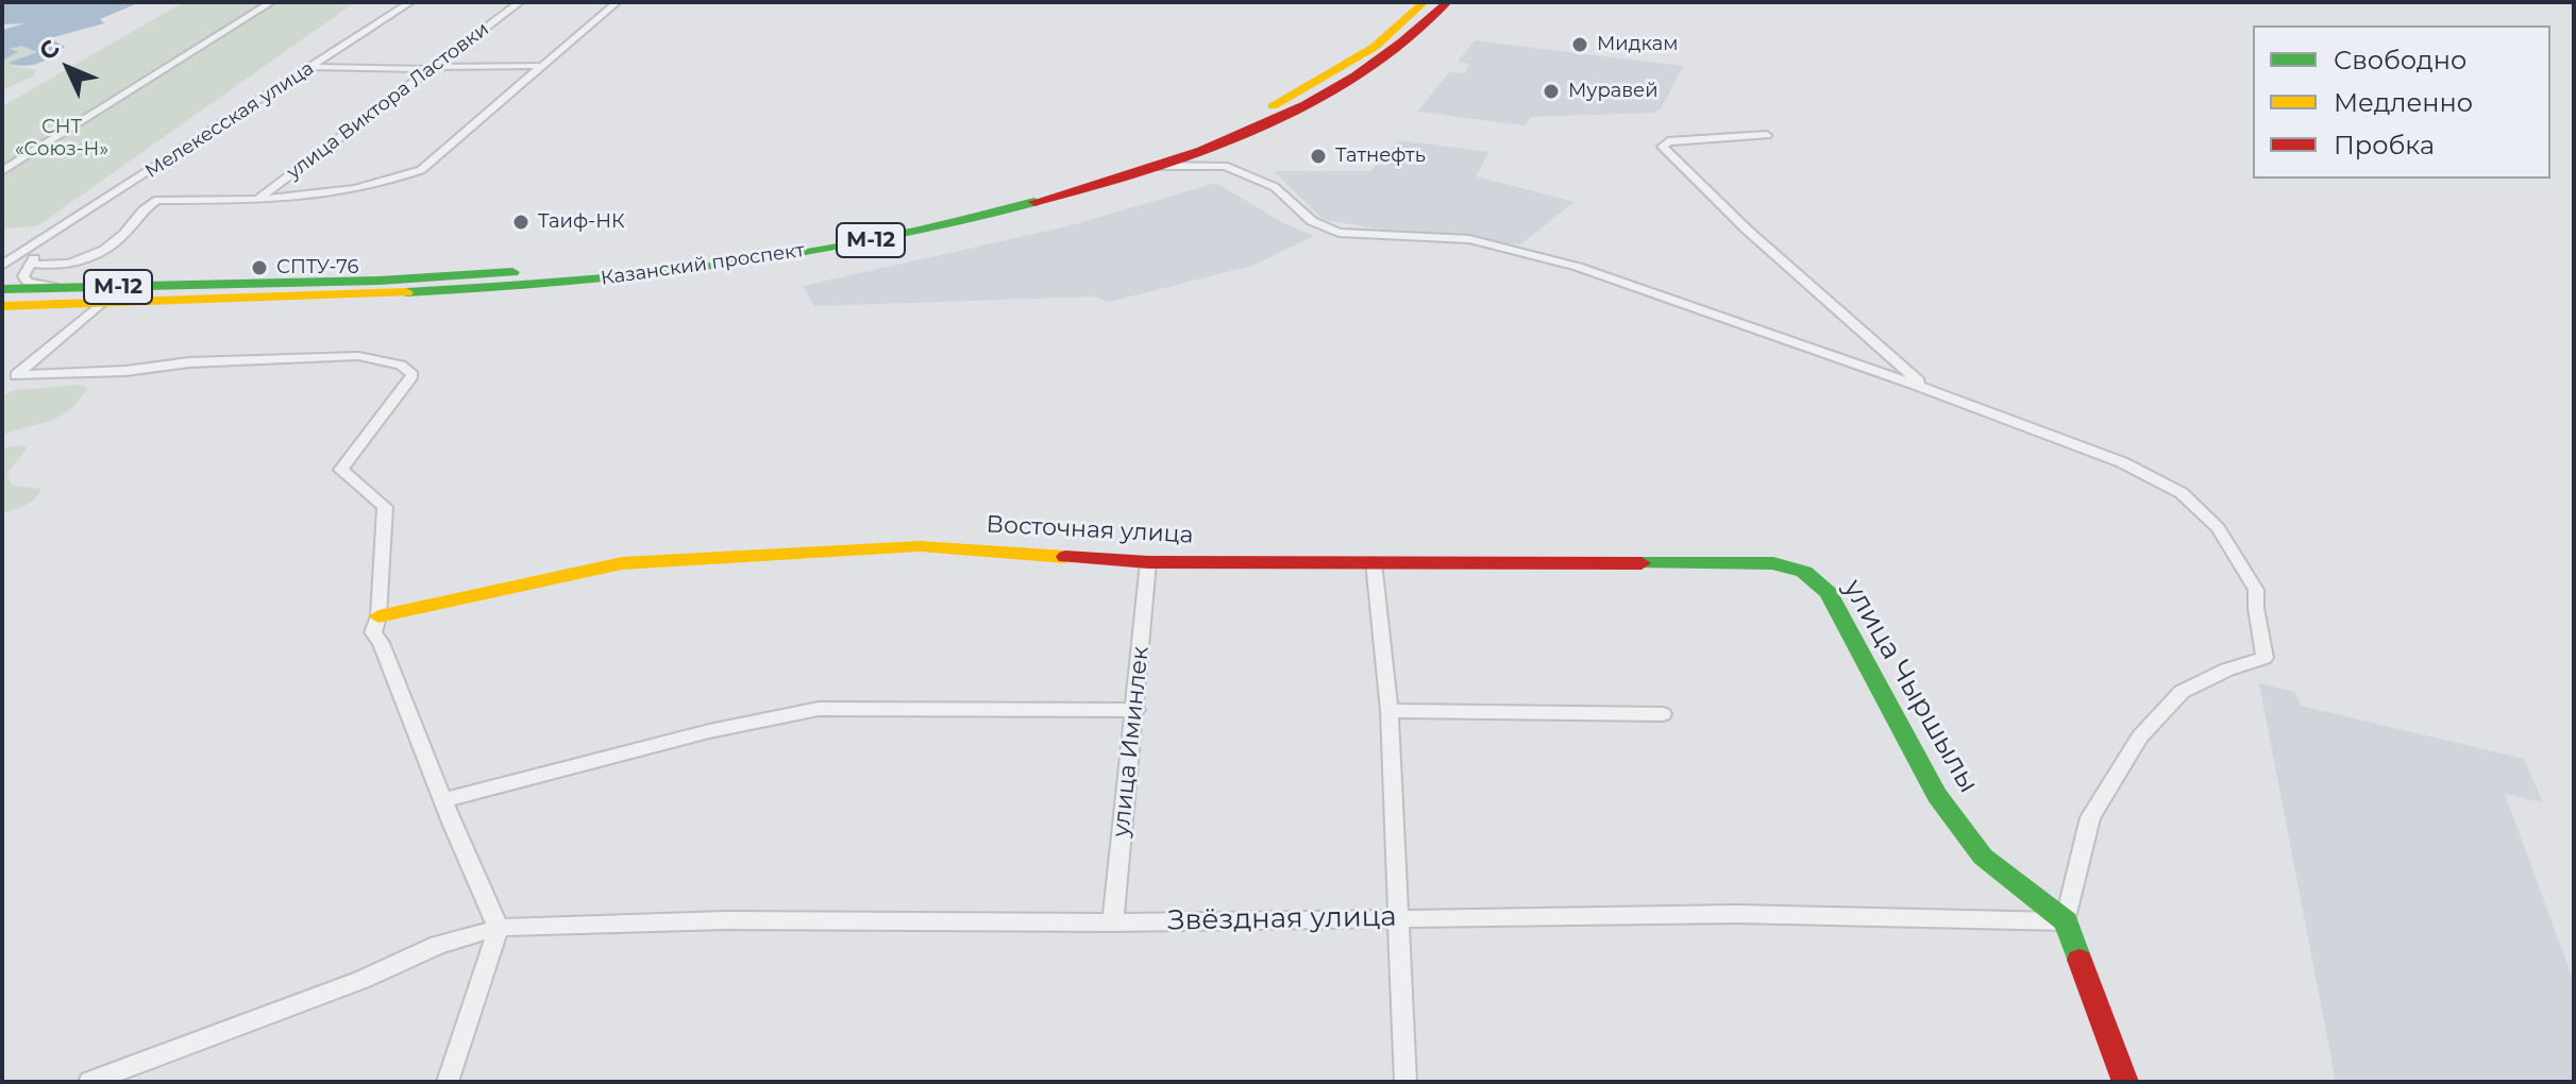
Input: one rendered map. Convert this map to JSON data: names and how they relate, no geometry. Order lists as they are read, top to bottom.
{
  "streets": {
    "main road": [
      "М-12",
      "Казанский проспект",
      "Восточная улица",
      "улица Чыршылы"
    ],
    "street": [
      "улица Виктора Ластовки",
      "Мелекесская улица",
      "улица Иминлек",
      "Звёздная улица"
    ]
  },
  "crossings": [
    ["Восточная улица", "улица Чыршылы"],
    ["Восточная улица", "улица Иминлек"],
    ["улица Чыршылы", "Звёздная улица"],
    ["улица Иминлек", "Звёздная улица"]
  ],
  "parks": ["СНТ «Союз-Н»"],
  "places": [
    "Мидкам",
    "Муравей",
    "Татнефть",
    "Таиф-НК",
    "СПТУ-76"
  ],
  "legend": ["Свободно", "Медленно", "Пробка"],
  "north": "top left"
}
